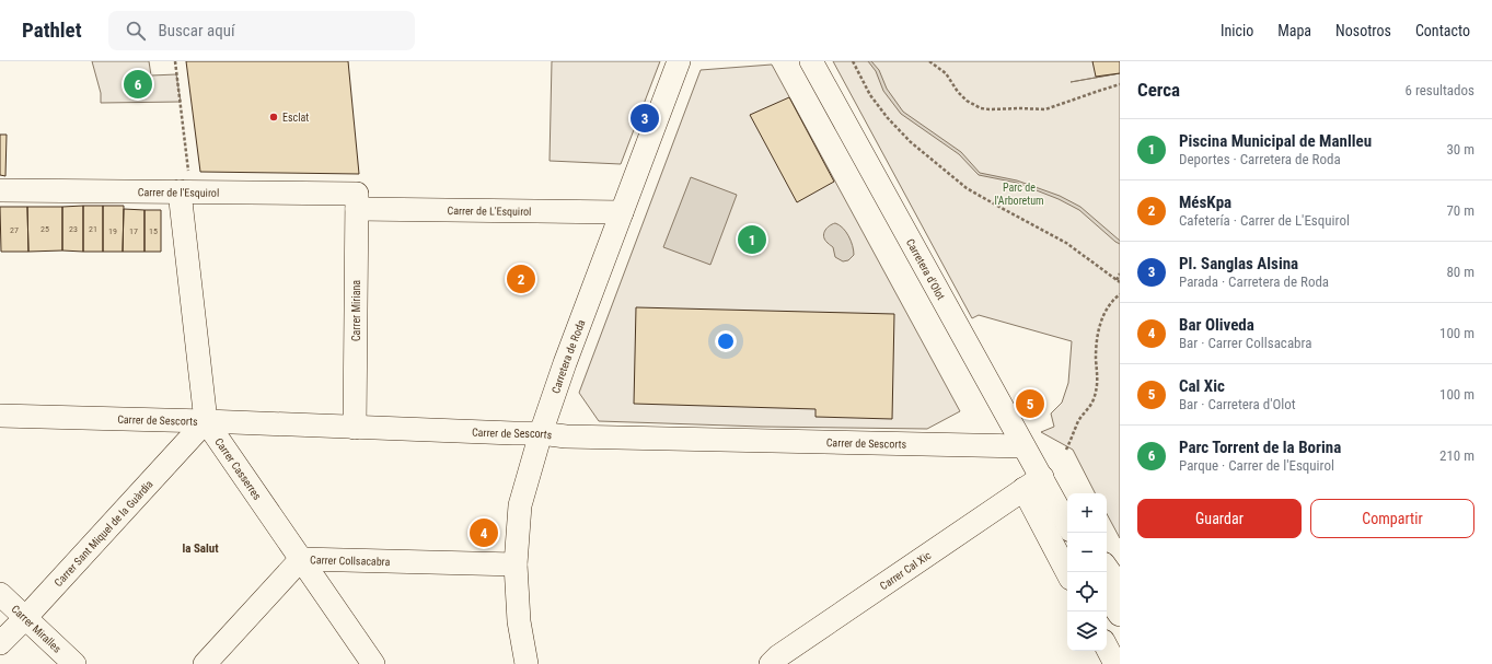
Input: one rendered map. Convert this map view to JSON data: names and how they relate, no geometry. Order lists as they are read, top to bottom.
{
  "streets": {
    "street": [
      "Carrer de l'Esquirol",
      "Carrer de L'Esquirol",
      "Carretera d'Olot",
      "Carrer Miriana",
      "Carretera de Roda",
      "Carrer de Sescorts",
      "Carrer Casserres",
      "Carrer Sant Miquel de la Guàrdia",
      "Carrer Collsacabra",
      "Carrer Cal Xic",
      "Carrer Miralles"
    ]
  },
  "crossings": [
    ["Carrer de l'Esquirol", "Carrer de L'Esquirol"],
    ["Carrer de l'Esquirol", "Carrer Miriana"],
    ["Carrer de l'Esquirol", "Carrer Casserres"],
    ["Carrer de L'Esquirol", "Carrer Miriana"],
    ["Carrer de L'Esquirol", "Carretera de Roda"],
    ["Carretera d'Olot", "Carrer de Sescorts"],
    ["Carretera d'Olot", "Carrer Cal Xic"],
    ["Carrer Miriana", "Carrer de Sescorts"],
    ["Carretera de Roda", "Carrer de Sescorts"],
    ["Carretera de Roda", "Carrer Collsacabra"],
    ["Carrer de Sescorts", "Carrer Casserres"],
    ["Carrer de Sescorts", "Carrer Sant Miquel de la Guàrdia"],
    ["Carrer Casserres", "Carrer Sant Miquel de la Guàrdia"],
    ["Carrer Casserres", "Carrer Collsacabra"],
    ["Carrer Sant Miquel de la Guàrdia", "Carrer Miralles"]
  ],
  "districts": ["la Salut"],
  "parks": ["Parc de l'Arboretum"],
  "places": ["Esclat"],
  "house_numbers": [
    "25",
    "23",
    "21",
    "27",
    "19",
    "17",
    "15"
  ],
  "page": {
    "header": "Pathlet",
    "search": "Buscar aquí",
    "nav": [
      "Inicio",
      "Mapa",
      "Nosotros",
      "Contacto"
    ],
    "heading": ["Cerca", "6 resultados"],
    "pins": [
      "6",
      "3",
      "1",
      "2",
      "5",
      "4"
    ],
    "list": [
      {
        "mark": "1",
        "name": "Piscina Municipal de Manlleu",
        "note": "Deportes · Carretera de Roda",
        "value": "30 m"
      },
      {
        "mark": "2",
        "name": "MésKpa",
        "note": "Cafetería · Carrer de L'Esquirol",
        "value": "70 m"
      },
      {
        "mark": "3",
        "name": "Pl. Sanglas Alsina",
        "note": "Parada · Carretera de Roda",
        "value": "80 m"
      },
      {
        "mark": "4",
        "name": "Bar Oliveda",
        "note": "Bar · Carrer Collsacabra",
        "value": "100 m"
      },
      {
        "mark": "5",
        "name": "Cal Xic",
        "note": "Bar · Carretera d'Olot",
        "value": "100 m"
      },
      {
        "mark": "6",
        "name": "Parc Torrent de la Borina",
        "note": "Parque · Carrer de l'Esquirol",
        "value": "210 m"
      }
    ],
    "buttons": ["Guardar", "Compartir"],
    "map_buttons": ["+", "−"]
  }
}
